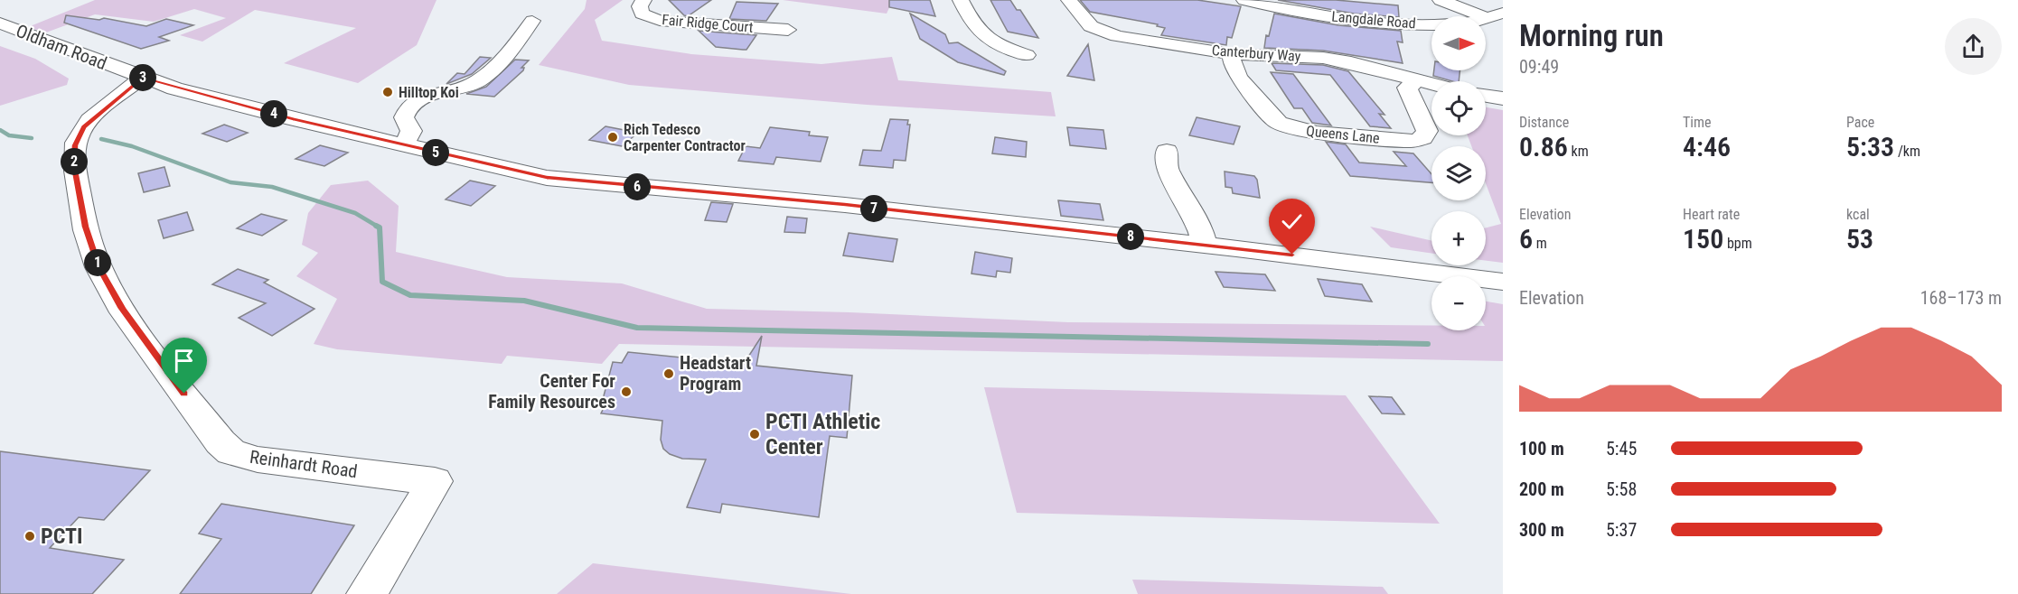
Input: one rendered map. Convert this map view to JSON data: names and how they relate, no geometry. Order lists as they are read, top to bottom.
{
  "streets": {
    "street": [
      "Langdale Road",
      "Fair Ridge Court",
      "Oldham Road",
      "Canterbury Way",
      "Queens Lane",
      "Reinhardt Road"
    ]
  },
  "crossings": [
    ["Oldham Road", "Reinhardt Road"],
    ["Canterbury Way", "Queens Lane"]
  ],
  "places": [
    "Hilltop Koi",
    "Rich Tedesco Carpenter Contractor",
    "Headstart Program",
    "Center For Family Resources",
    "PCTI Athletic Center",
    "PCTI"
  ],
  "north": "right",
  "page": {
    "heading": ["Morning run", "09:49"],
    "map_buttons": ["+", "−"],
    "pins": [
      "3",
      "4",
      "5",
      "2",
      "6",
      "7",
      "8",
      "1"
    ],
    "stats": [
      ["Distance", "0.86 km"],
      ["Time", "4:46"],
      ["Pace", "5:33 /km"],
      ["Elevation", "6 m"],
      ["Heart rate", "150 bpm"],
      ["kcal", "53"]
    ],
    "chart": ["Elevation", "168–173 m"],
    "list": [
      {
        "name": "100 m",
        "note": "5:45"
      },
      {
        "name": "200 m",
        "note": "5:58"
      },
      {
        "name": "300 m",
        "note": "5:37"
      }
    ]
  }
}
